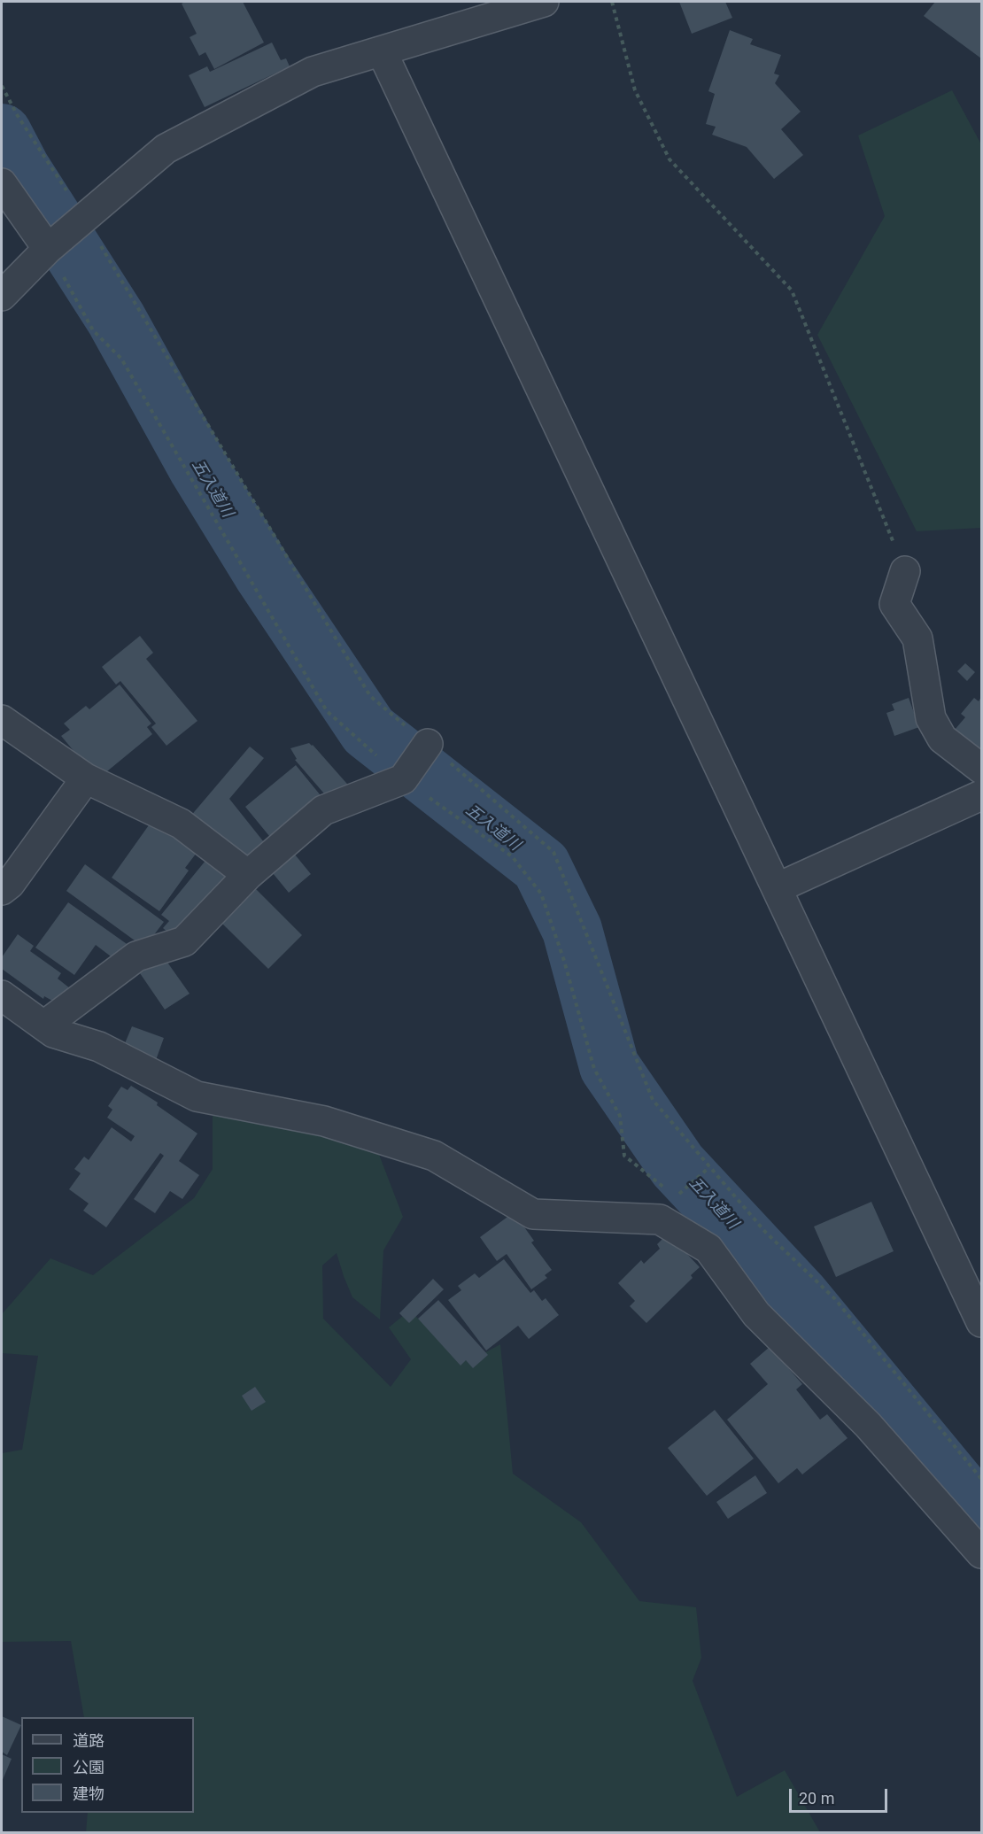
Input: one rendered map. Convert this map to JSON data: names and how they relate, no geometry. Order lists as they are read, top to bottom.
{
  "water": ["五入道川"],
  "legend": ["道路", "公園", "建物"],
  "scale_bar": "20 m"
}
